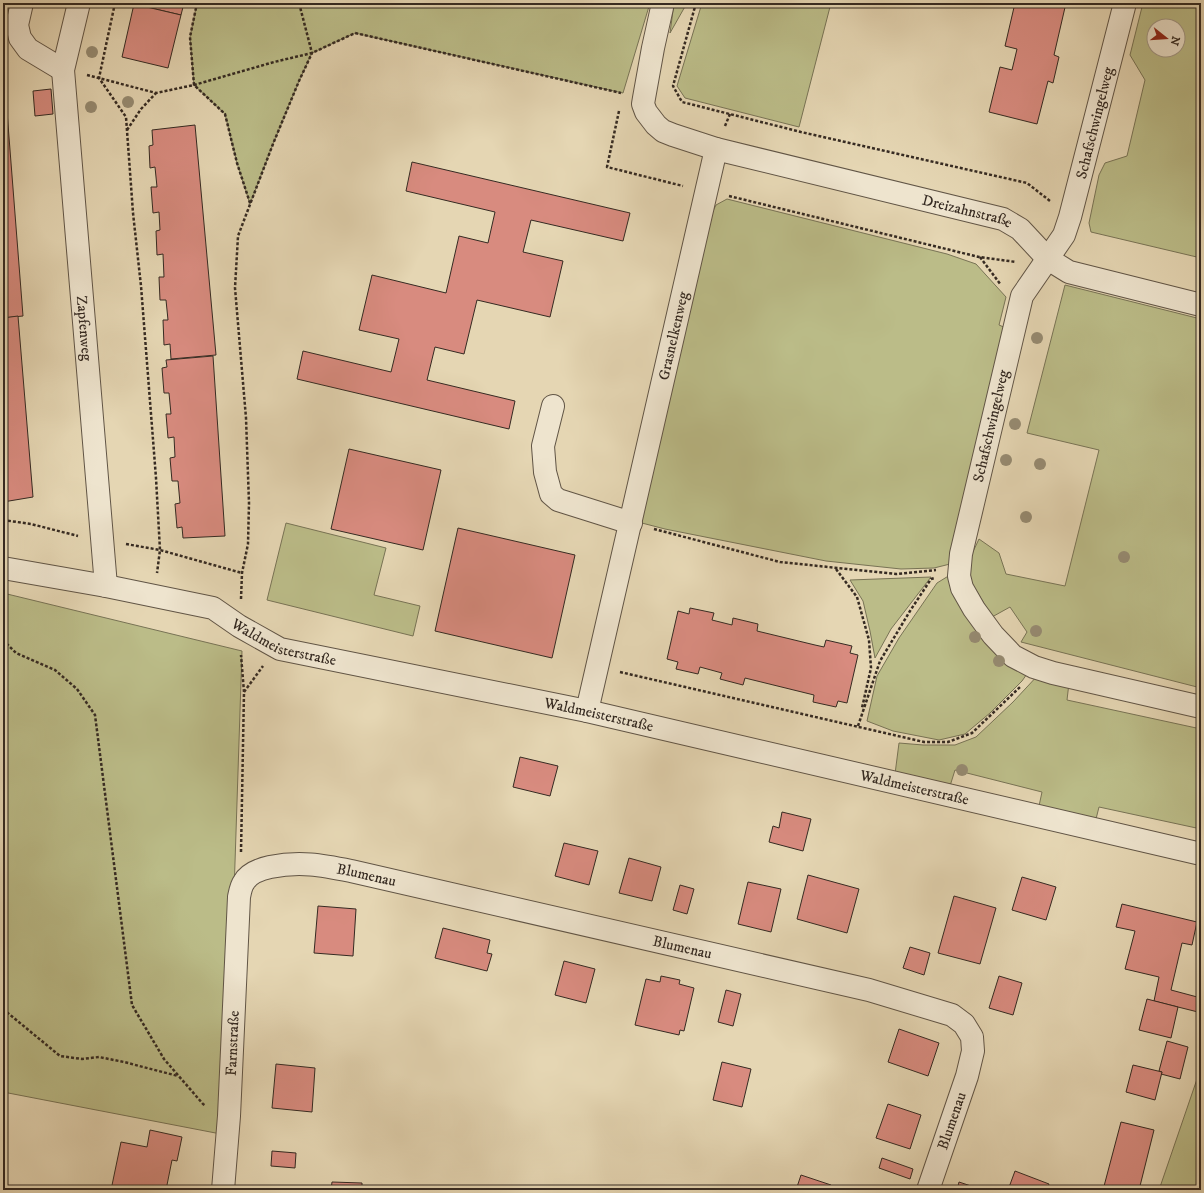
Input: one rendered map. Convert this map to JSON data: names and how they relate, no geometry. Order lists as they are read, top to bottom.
{
  "streets": {
    "street": [
      "Schafschwingelweg",
      "Dreizahnstraße",
      "Zapfenweg",
      "Grasnelkenweg",
      "Waldmeisterstraße",
      "Blumenau",
      "Farnstraße"
    ]
  },
  "crossings": [
    ["Schafschwingelweg", "Dreizahnstraße"],
    ["Dreizahnstraße", "Grasnelkenweg"],
    ["Zapfenweg", "Waldmeisterstraße"],
    ["Grasnelkenweg", "Waldmeisterstraße"],
    ["Blumenau", "Farnstraße"]
  ],
  "north": "right"
}
